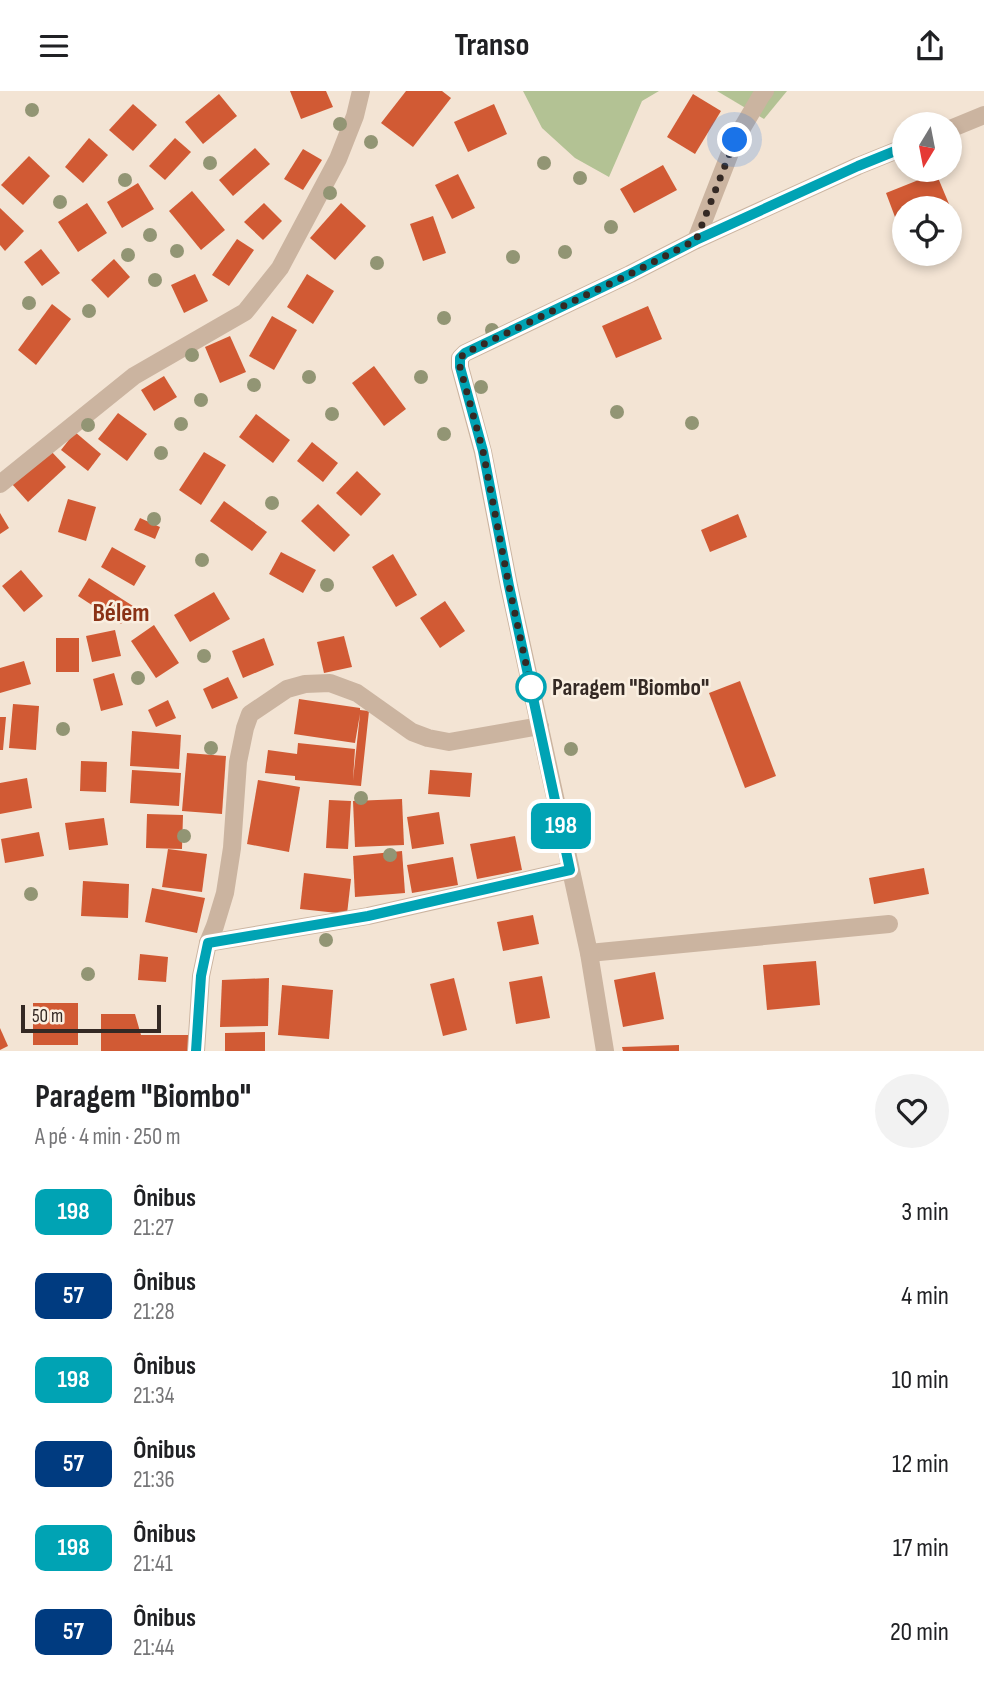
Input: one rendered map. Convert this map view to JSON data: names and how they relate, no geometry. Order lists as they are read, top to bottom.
{
  "districts": ["Bélem"],
  "places": ["Paragem \"Biombo\""],
  "lines": ["bus line 198"],
  "scale_bar": "50 m",
  "north": "bottom",
  "page": {
    "header": "Transo",
    "on_map": "198",
    "scale": "50 m",
    "heading": ["Paragem \"Biombo\"", "A pé · 4 min · 250 m"],
    "list": [
      {
        "mark": "198",
        "name": "Ônibus",
        "note": "21:27",
        "value": "3 min"
      },
      {
        "mark": "57",
        "name": "Ônibus",
        "note": "21:28",
        "value": "4 min"
      },
      {
        "mark": "198",
        "name": "Ônibus",
        "note": "21:34",
        "value": "10 min"
      },
      {
        "mark": "57",
        "name": "Ônibus",
        "note": "21:36",
        "value": "12 min"
      },
      {
        "mark": "198",
        "name": "Ônibus",
        "note": "21:41",
        "value": "17 min"
      },
      {
        "mark": "57",
        "name": "Ônibus",
        "note": "21:44",
        "value": "20 min"
      }
    ]
  }
}
